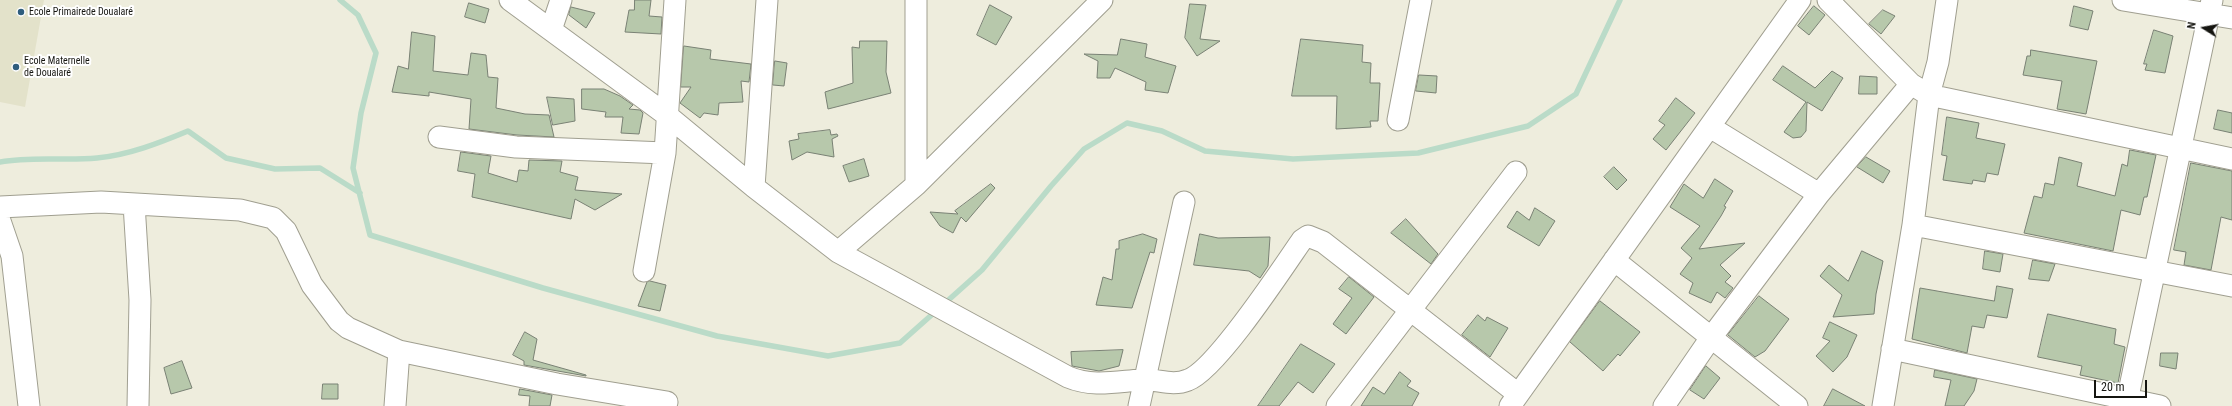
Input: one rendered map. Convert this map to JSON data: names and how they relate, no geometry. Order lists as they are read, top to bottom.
{
  "places": ["Ecole Primairede Doualaré", "Ecole Maternelle de Doualaré"],
  "scale_bar": "20 m",
  "north": "left"
}
